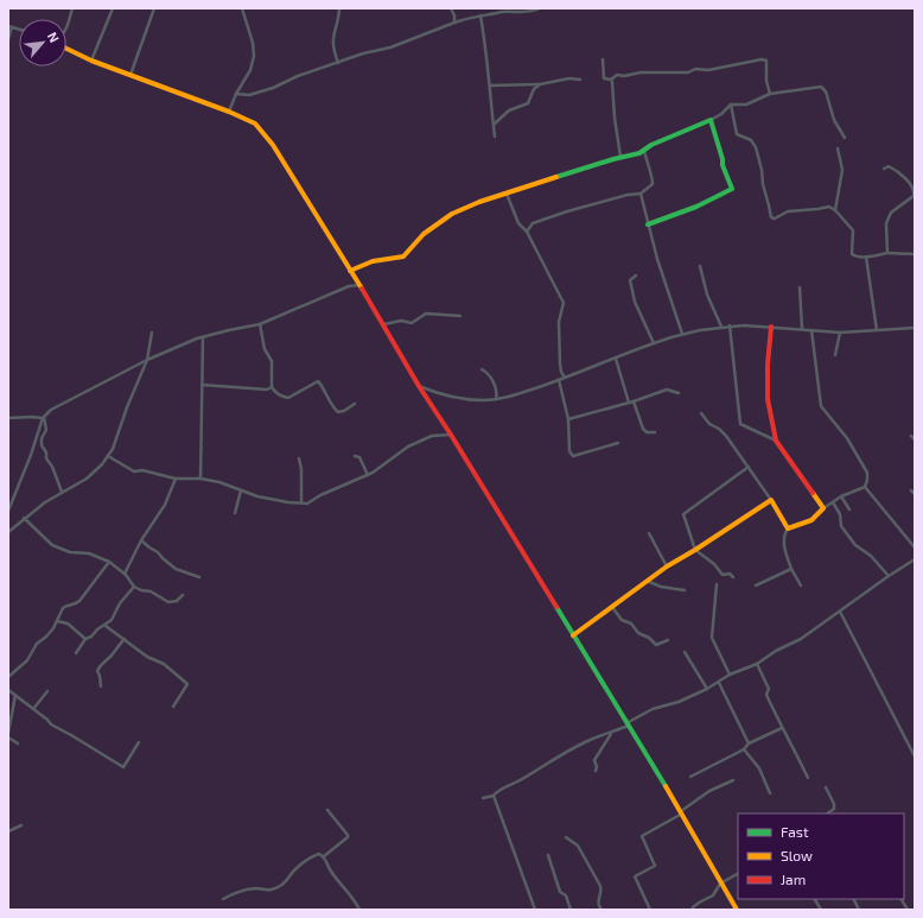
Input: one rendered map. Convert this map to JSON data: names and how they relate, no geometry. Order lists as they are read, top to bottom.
{
  "legend": ["Fast", "Slow", "Jam"],
  "north": "top right"
}
